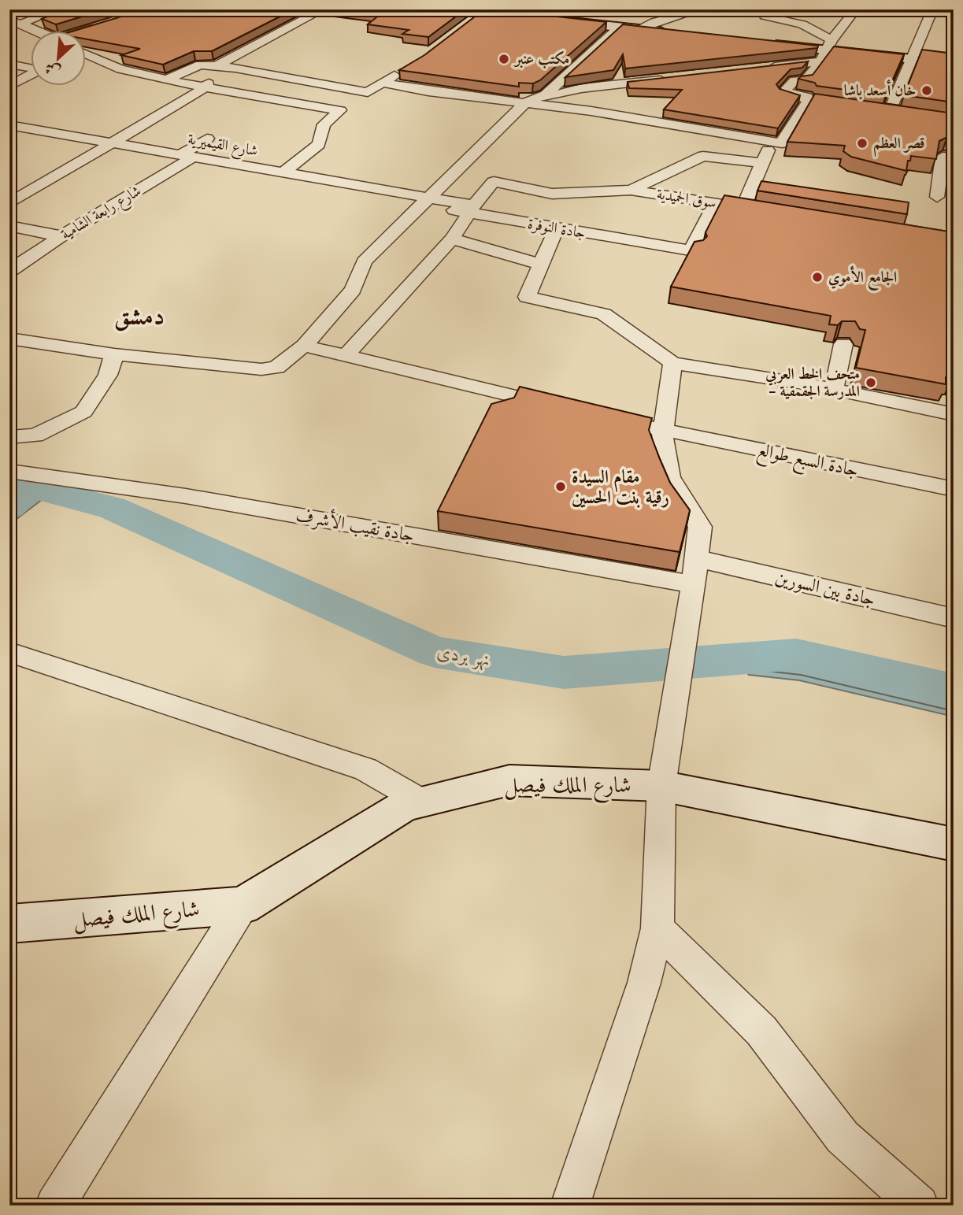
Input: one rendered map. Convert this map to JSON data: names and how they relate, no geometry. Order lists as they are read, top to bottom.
{
  "streets": {
    "street": [
      "شارع القيميرية",
      "سوق الحميدية",
      "شارع رابعة الشامية",
      "جادة النوفرة",
      "جادة السبع طوالع",
      "جادة نقيب الأشرف",
      "جادة بين السورين",
      "شارع الملك فيصل"
    ]
  },
  "crossings": [
    ["شارع القيميرية", "شارع رابعة الشامية"],
    ["شارع القيميرية", "جادة النوفرة"],
    ["سوق الحميدية", "جادة النوفرة"],
    ["جادة نقيب الأشرف", "جادة بين السورين"]
  ],
  "districts": ["دمشق"],
  "water": ["نهر بردى"],
  "places": [
    "مكتب عنبر",
    "خان أسعد باشا",
    "قصر العظم",
    "الجامع الأموي",
    "متحف الخط العربي - المدرسة الجقمقية",
    "مقام السيدة رقية بنت الحسين"
  ],
  "north": "bottom left"
}
